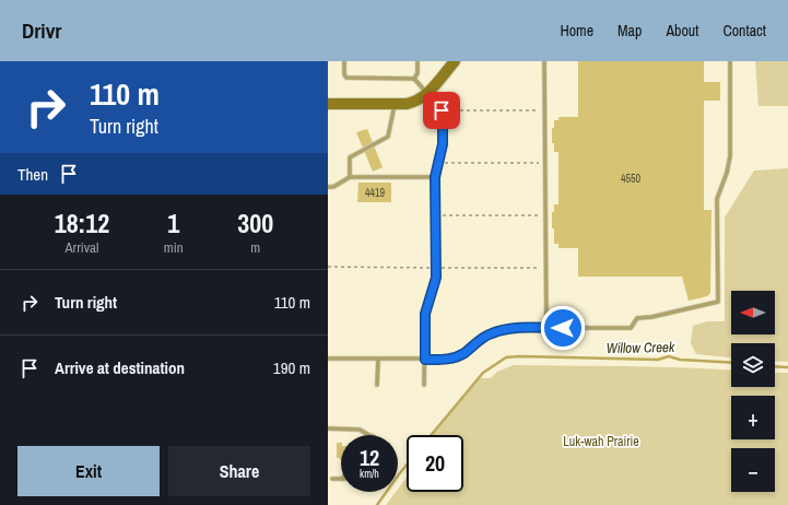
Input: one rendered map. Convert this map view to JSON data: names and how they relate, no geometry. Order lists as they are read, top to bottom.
{
  "water": ["Willow Creek"],
  "parks": ["Luk-wah Prairie"],
  "house_numbers": ["4550", "4419"],
  "north": "left",
  "page": {
    "header": "Drivr",
    "nav": [
      "Home",
      "Map",
      "About",
      "Contact"
    ],
    "turn": ["110 m", "Turn right"],
    "then": "Then",
    "eta": [
      "18:12",
      "Arrival",
      "1",
      "min",
      "300",
      "m"
    ],
    "list": [
      {
        "name": "Turn right",
        "value": "110 m"
      },
      {
        "name": "Arrive at destination",
        "value": "190 m"
      }
    ],
    "map_buttons": ["+", "−"],
    "speed": "12 km/h",
    "limit": "20",
    "buttons": ["Exit", "Share"]
  }
}
